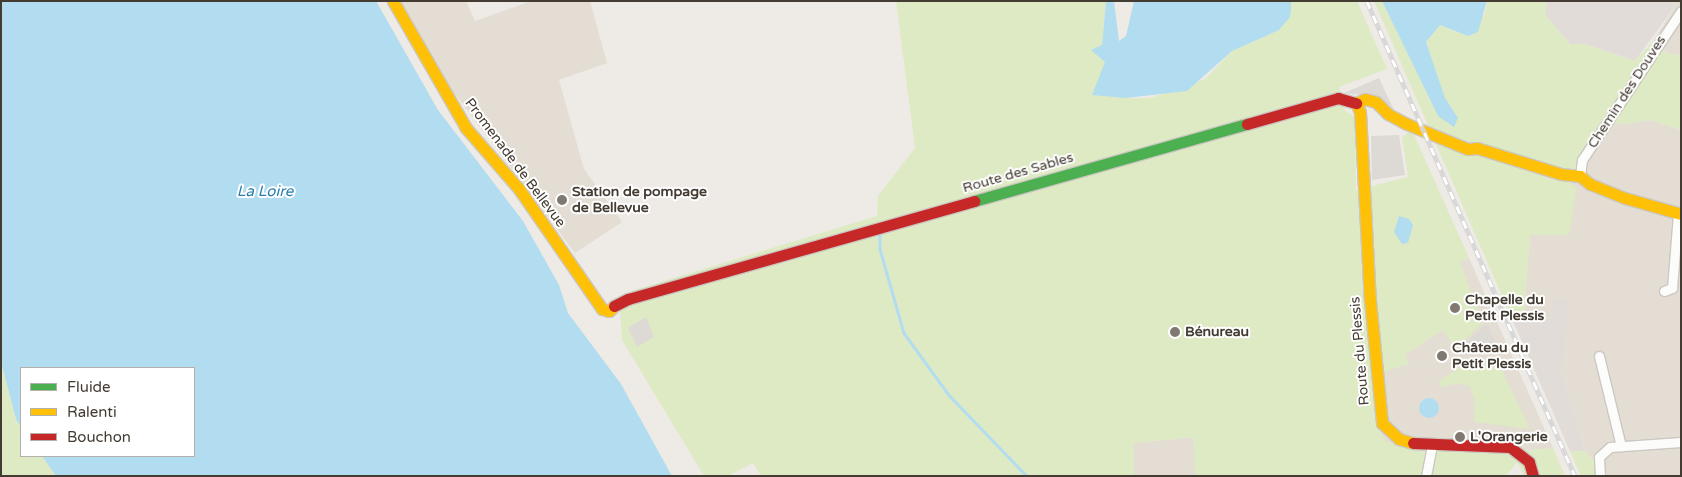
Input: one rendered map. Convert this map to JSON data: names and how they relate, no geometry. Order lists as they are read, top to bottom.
{
  "streets": {
    "street": [
      "Chemin des Douves",
      "Promenade de Bellevue",
      "Route des Sables",
      "Route du Plessis"
    ]
  },
  "crossings": [
    ["Chemin des Douves", "Route des Sables"],
    ["Promenade de Bellevue", "Route des Sables"],
    ["Route des Sables", "Route du Plessis"]
  ],
  "water": ["La Loire"],
  "places": [
    "Station de pompage de Bellevue",
    "Chapelle du Petit Plessis",
    "Bénureau",
    "Château du Petit Plessis",
    "L'Orangerie"
  ],
  "legend": ["Fluide", "Ralenti", "Bouchon"]
}
